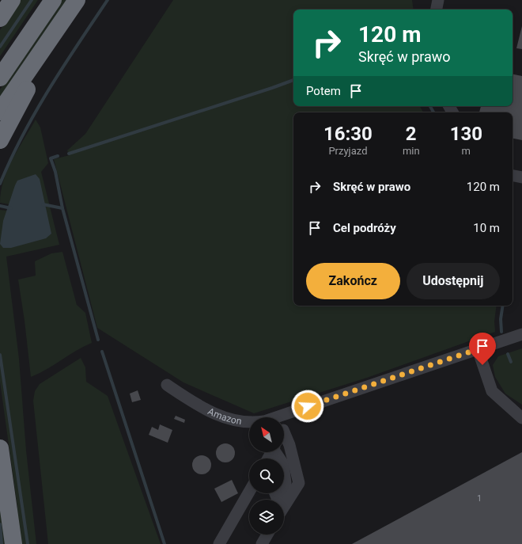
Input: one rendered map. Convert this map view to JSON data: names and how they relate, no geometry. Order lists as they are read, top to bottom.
{
  "streets": {
    "street": ["Amazon"]
  },
  "house_numbers": ["1"],
  "north": "top left",
  "page": {
    "turn": ["120 m", "Skręć w prawo"],
    "then": "Potem",
    "eta": [
      "16:30",
      "Przyjazd",
      "2",
      "min",
      "130",
      "m"
    ],
    "list": [
      {
        "name": "Skręć w prawo",
        "value": "120 m"
      },
      {
        "name": "Cel podróży",
        "value": "10 m"
      }
    ],
    "buttons": ["Zakończ", "Udostępnij"]
  }
}
